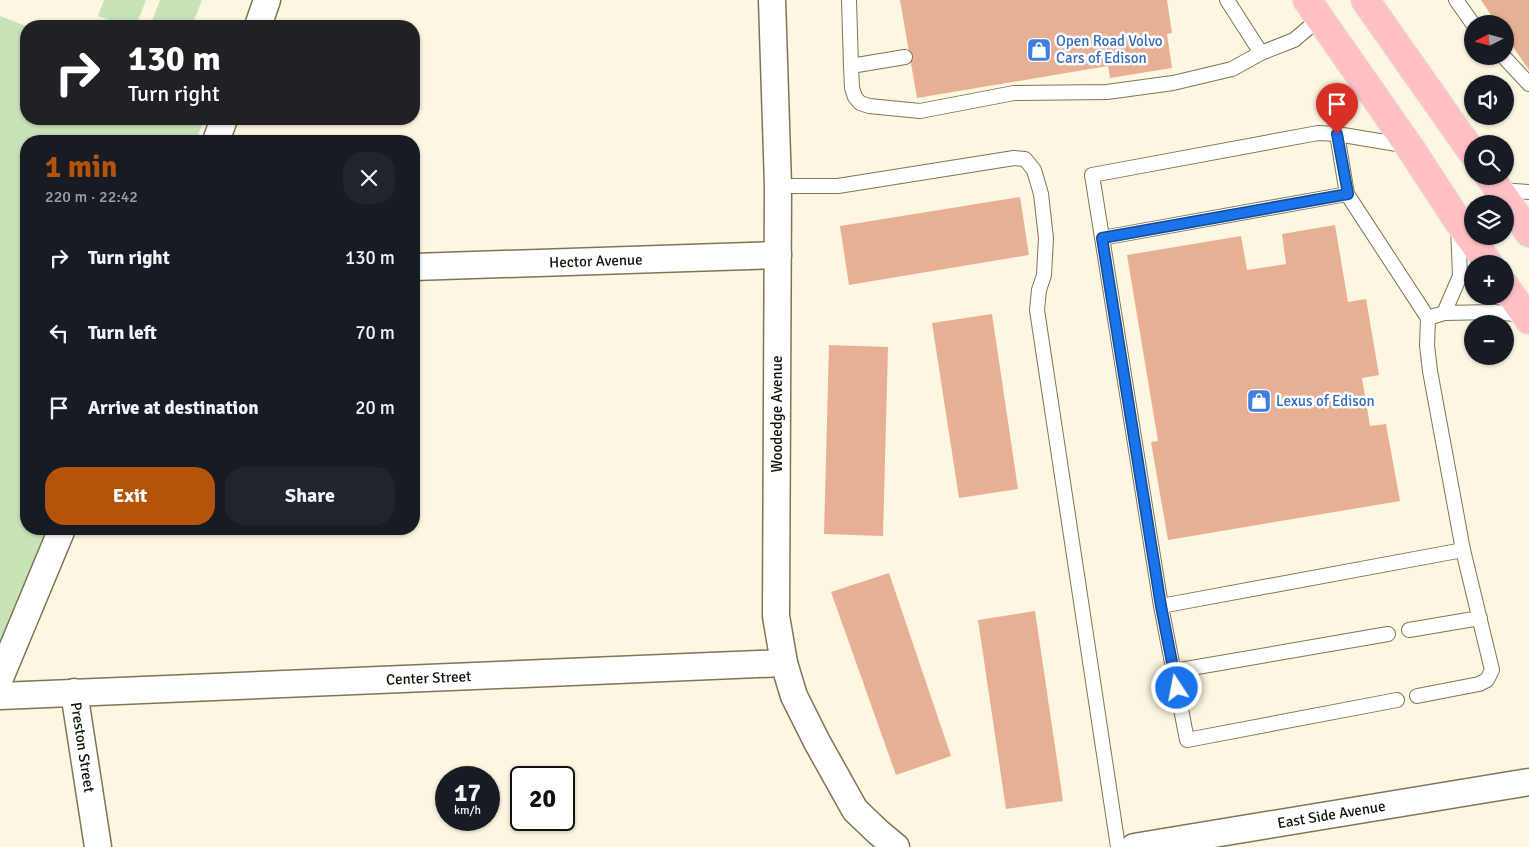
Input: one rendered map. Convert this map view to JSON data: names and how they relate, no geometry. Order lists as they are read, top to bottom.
{
  "streets": {
    "street": [
      "Hector Avenue",
      "Woodedge Avenue",
      "Center Street",
      "Preston Street",
      "East Side Avenue"
    ]
  },
  "crossings": [
    ["Hector Avenue", "Woodedge Avenue"],
    ["Woodedge Avenue", "Center Street"],
    ["Center Street", "Preston Street"]
  ],
  "places": {
    "shop": ["Open Road Volvo Cars of Edison", "Lexus of Edison"]
  },
  "north": "left",
  "page": {
    "map_buttons": ["+", "−"],
    "turn": ["130 m", "Turn right"],
    "heading": ["1 min", "220 m · 22:42"],
    "list": [
      {
        "name": "Turn right",
        "value": "130 m"
      },
      {
        "name": "Turn left",
        "value": "70 m"
      },
      {
        "name": "Arrive at destination",
        "value": "20 m"
      }
    ],
    "buttons": ["Exit", "Share"],
    "speed": "17 km/h",
    "limit": "20"
  }
}
